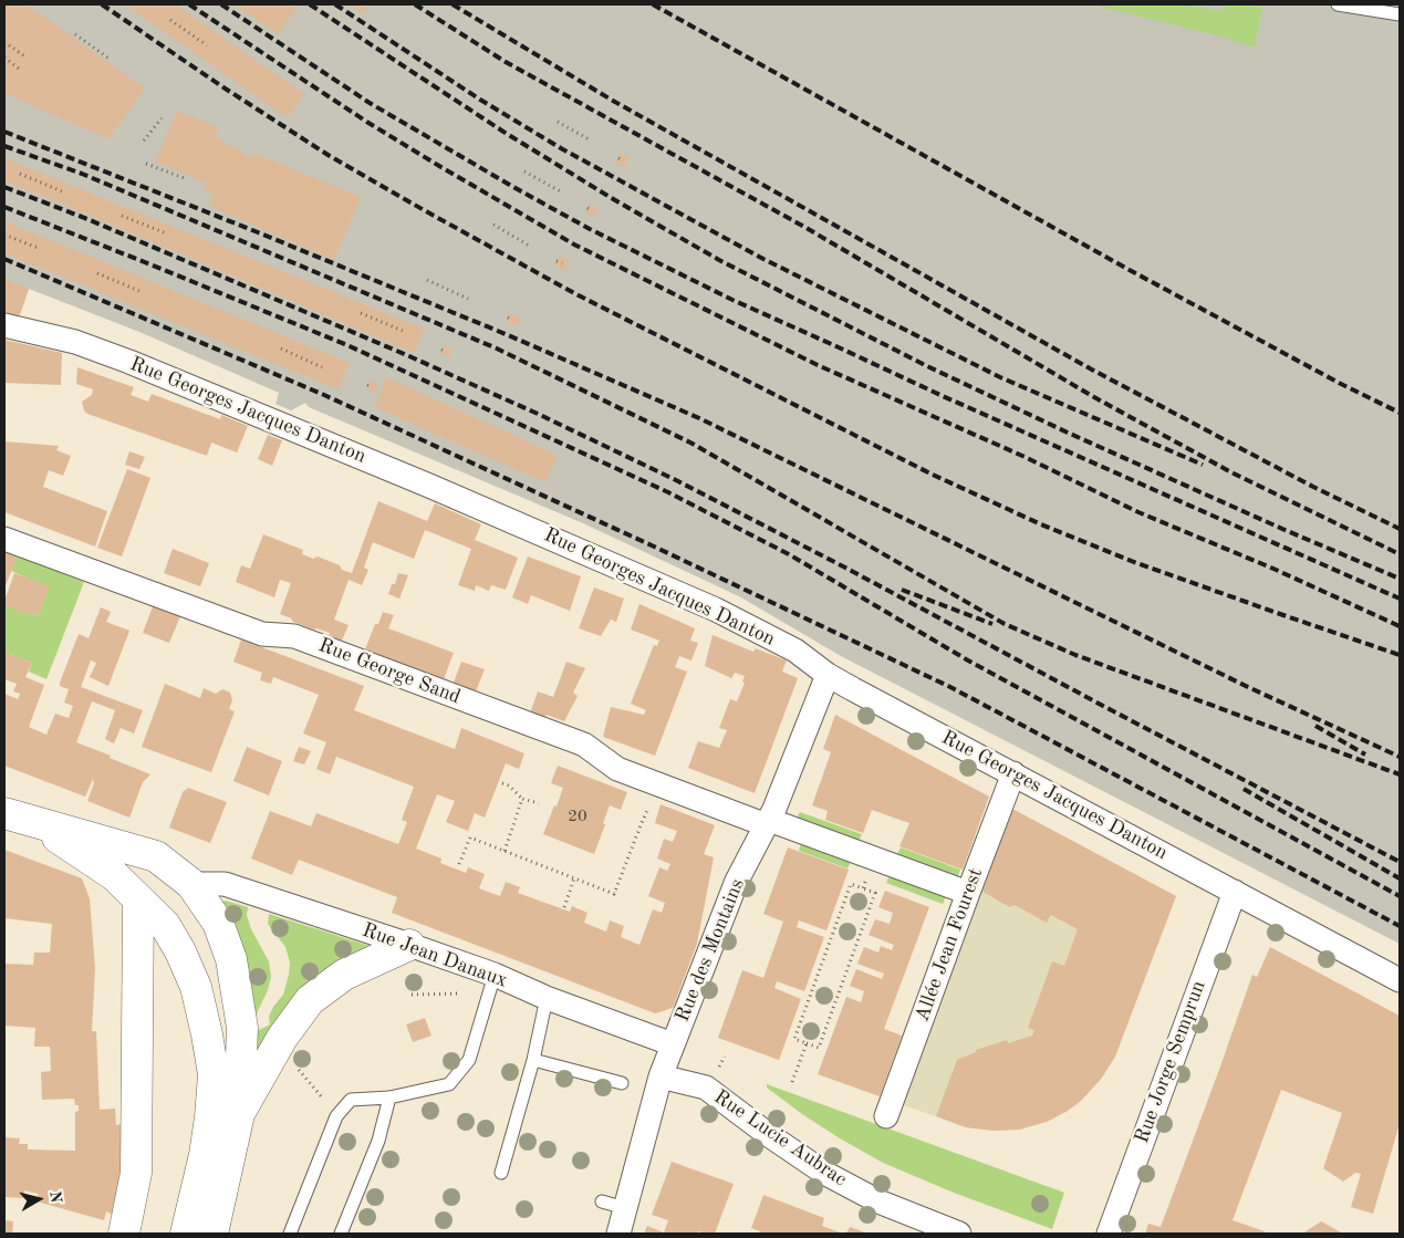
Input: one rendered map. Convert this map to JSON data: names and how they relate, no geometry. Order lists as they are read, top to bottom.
{
  "streets": {
    "street": [
      "Rue Georges Jacques Danton",
      "Rue George Sand",
      "Allée Jean Fourest",
      "Rue des Montains",
      "Rue Jean Danaux",
      "Rue Jorge Semprun",
      "Rue Lucie Aubrac"
    ]
  },
  "crossings": [
    ["Rue Georges Jacques Danton", "Allée Jean Fourest"],
    ["Rue Georges Jacques Danton", "Rue des Montains"],
    ["Rue Georges Jacques Danton", "Rue Jorge Semprun"],
    ["Rue George Sand", "Allée Jean Fourest"],
    ["Rue George Sand", "Rue des Montains"],
    ["Rue des Montains", "Rue Jean Danaux"],
    ["Rue des Montains", "Rue Lucie Aubrac"]
  ],
  "house_numbers": ["20"],
  "north": "right"
}
